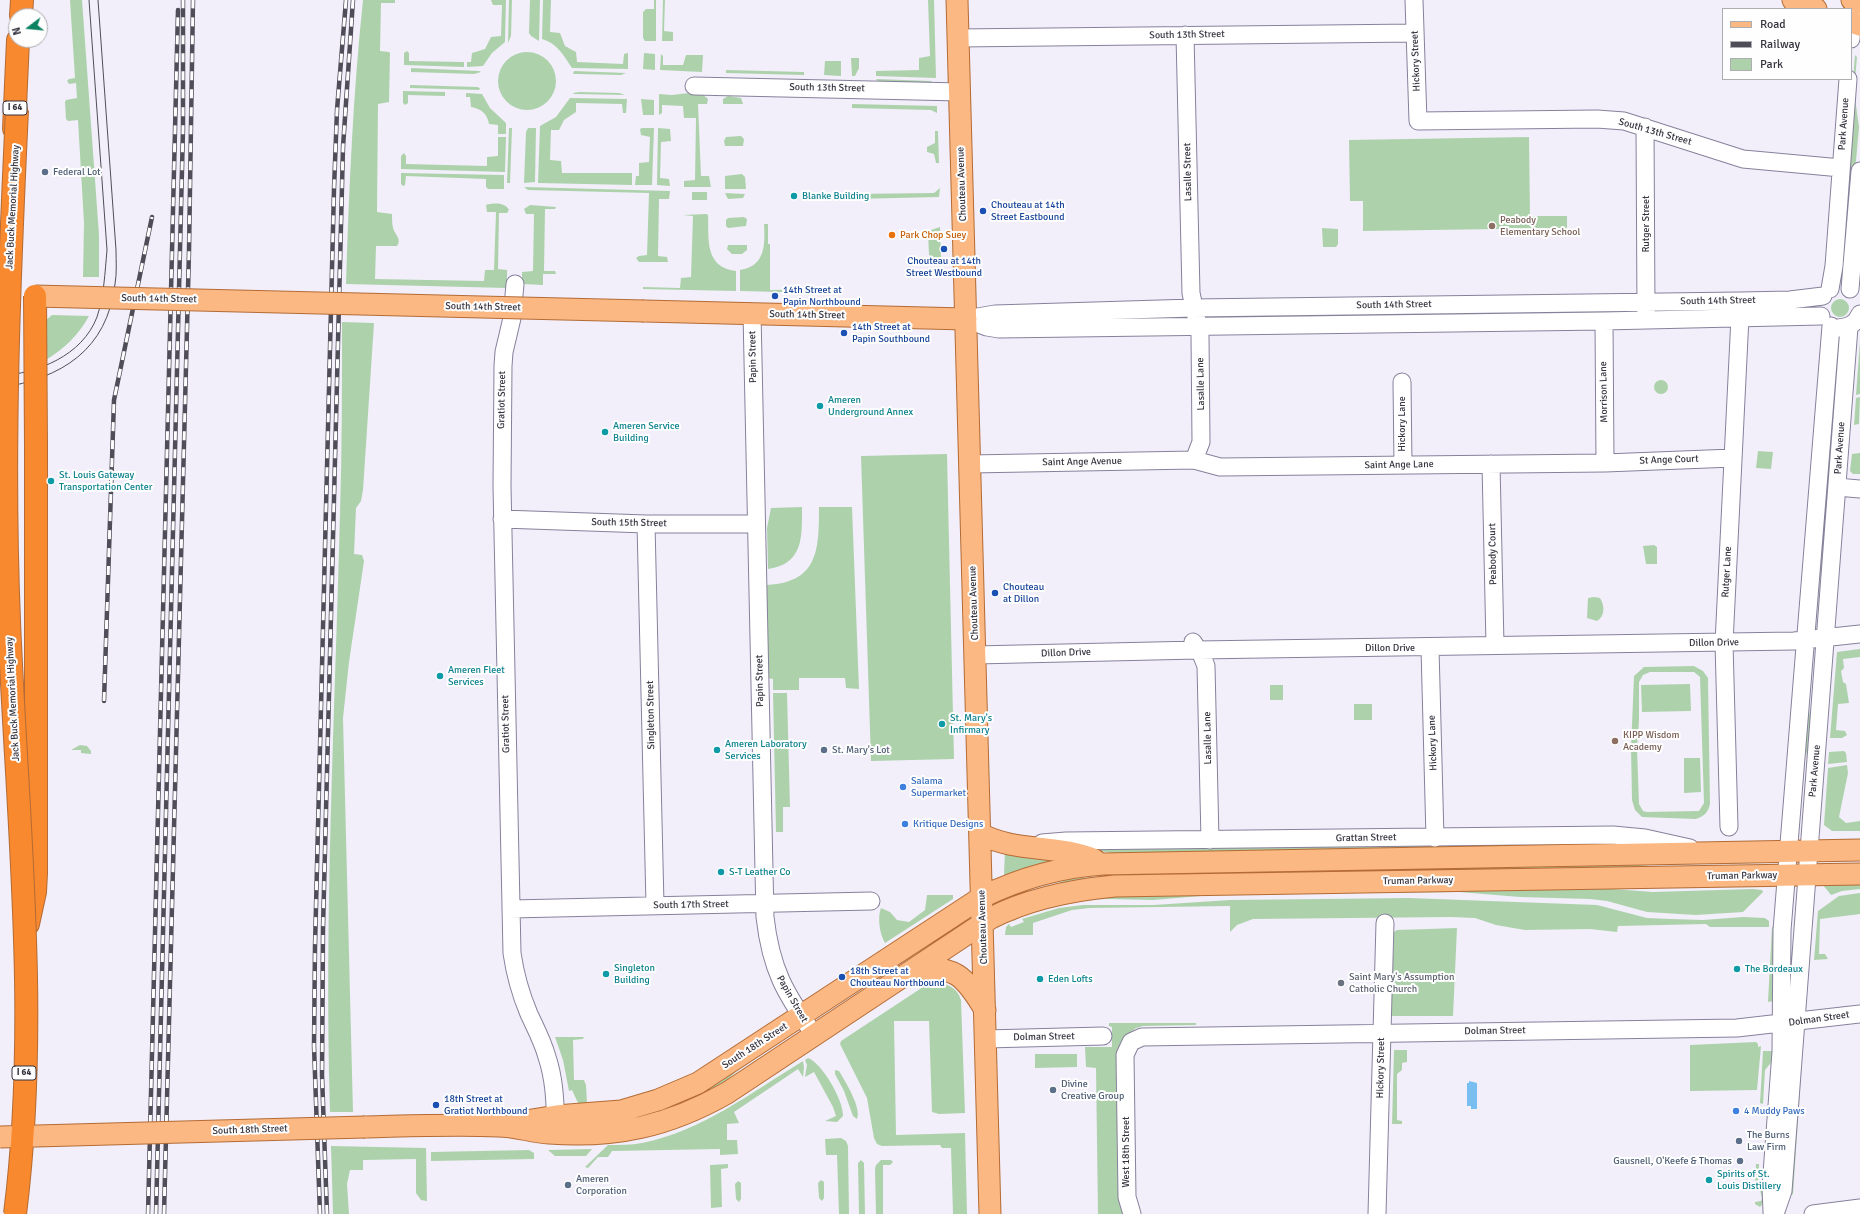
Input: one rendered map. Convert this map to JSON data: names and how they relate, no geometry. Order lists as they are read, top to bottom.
{
  "streets": {
    "highway": ["I 64", "Jack Buck Memorial Highway"],
    "main road": [
      "Chouteau Avenue",
      "South 14th Street",
      "Truman Parkway",
      "South 18th Street"
    ],
    "street": [
      "South 13th Street",
      "Hickory Street",
      "Park Avenue",
      "Lasalle Street",
      "Rutger Street",
      "Papin Street",
      "Lasalle Lane",
      "Morrison Lane",
      "Gratiot Street",
      "Hickory Lane",
      "St Ange Court",
      "Saint Ange Avenue",
      "Saint Ange Lane",
      "South 15th Street",
      "Peabody Court",
      "Rutger Lane",
      "Dillon Drive",
      "Singleton Street",
      "Grattan Street",
      "South 17th Street",
      "Dolman Street",
      "West 18th Street"
    ]
  },
  "crossings": [
    ["South 13th Street", "Hickory Street"],
    ["South 13th Street", "Park Avenue"],
    ["South 13th Street", "Lasalle Street"],
    ["South 13th Street", "Chouteau Avenue"],
    ["South 13th Street", "Rutger Street"],
    ["Hickory Street", "Dolman Street"],
    ["Park Avenue", "South 14th Street"],
    ["Park Avenue", "Dillon Drive"],
    ["Park Avenue", "Truman Parkway"],
    ["Park Avenue", "Dolman Street"],
    ["Lasalle Street", "South 14th Street"],
    ["Lasalle Street", "Lasalle Lane"],
    ["Chouteau Avenue", "South 14th Street"],
    ["Chouteau Avenue", "Saint Ange Avenue"],
    ["Chouteau Avenue", "Dillon Drive"],
    ["Chouteau Avenue", "Truman Parkway"],
    ["Chouteau Avenue", "Dolman Street"],
    ["Chouteau Avenue", "South 18th Street"],
    ["Jack Buck Memorial Highway", "South 14th Street"],
    ["Rutger Street", "South 14th Street"],
    ["South 14th Street", "Papin Street"],
    ["South 14th Street", "Lasalle Lane"],
    ["South 14th Street", "Morrison Lane"],
    ["South 14th Street", "Rutger Lane"],
    ["Papin Street", "South 15th Street"],
    ["Papin Street", "South 17th Street"],
    ["Papin Street", "South 18th Street"],
    ["Lasalle Lane", "Saint Ange Avenue"],
    ["Lasalle Lane", "Saint Ange Lane"],
    ["Lasalle Lane", "Dillon Drive"],
    ["Lasalle Lane", "Grattan Street"],
    ["Morrison Lane", "St Ange Court"],
    ["Morrison Lane", "Saint Ange Lane"],
    ["Gratiot Street", "South 15th Street"],
    ["Gratiot Street", "South 17th Street"],
    ["Gratiot Street", "South 18th Street"],
    ["Hickory Lane", "Saint Ange Lane"],
    ["Hickory Lane", "Dillon Drive"],
    ["Hickory Lane", "Grattan Street"],
    ["St Ange Court", "Saint Ange Lane"],
    ["St Ange Court", "Rutger Lane"],
    ["Saint Ange Avenue", "Saint Ange Lane"],
    ["Saint Ange Lane", "Peabody Court"],
    ["South 15th Street", "Singleton Street"],
    ["Peabody Court", "Dillon Drive"],
    ["Rutger Lane", "Dillon Drive"],
    ["Singleton Street", "South 17th Street"],
    ["Truman Parkway", "South 18th Street"],
    ["Dolman Street", "West 18th Street"]
  ],
  "places": [
    "Federal Lot",
    "Blanke Building",
    "Chouteau at 14th Street Eastbound",
    "Peabody Elementary School",
    "Park Chop Suey",
    "Chouteau at 14th Street Westbound",
    "14th Street at Papin Northbound",
    "14th Street at Papin Southbound",
    "Ameren Underground Annex",
    "Ameren Service Building",
    "St. Louis Gateway Transportation Center",
    "Chouteau at Dillon",
    "Ameren Fleet Services",
    "St. Mary's Infirmary",
    "KIPP Wisdom Academy",
    "Ameren Laboratory Services",
    "St. Mary's Lot",
    "Salama Supermarket",
    "Kritique Designs",
    "S-T Leather Co",
    "The Bordeaux",
    "Singleton Building",
    "18th Street at Chouteau Northbound",
    "Eden Lofts",
    "Saint Mary's Assumption Catholic Church",
    "Divine Creative Group",
    "18th Street at Gratiot Northbound",
    "4 Muddy Paws",
    "The Burns Law Firm",
    "Gausnell, O'Keefe & Thomas",
    "Spirits of St. Louis Distillery",
    "Ameren Corporation"
  ],
  "legend": ["Road", "Railway", "Park"],
  "north": "left"
}
